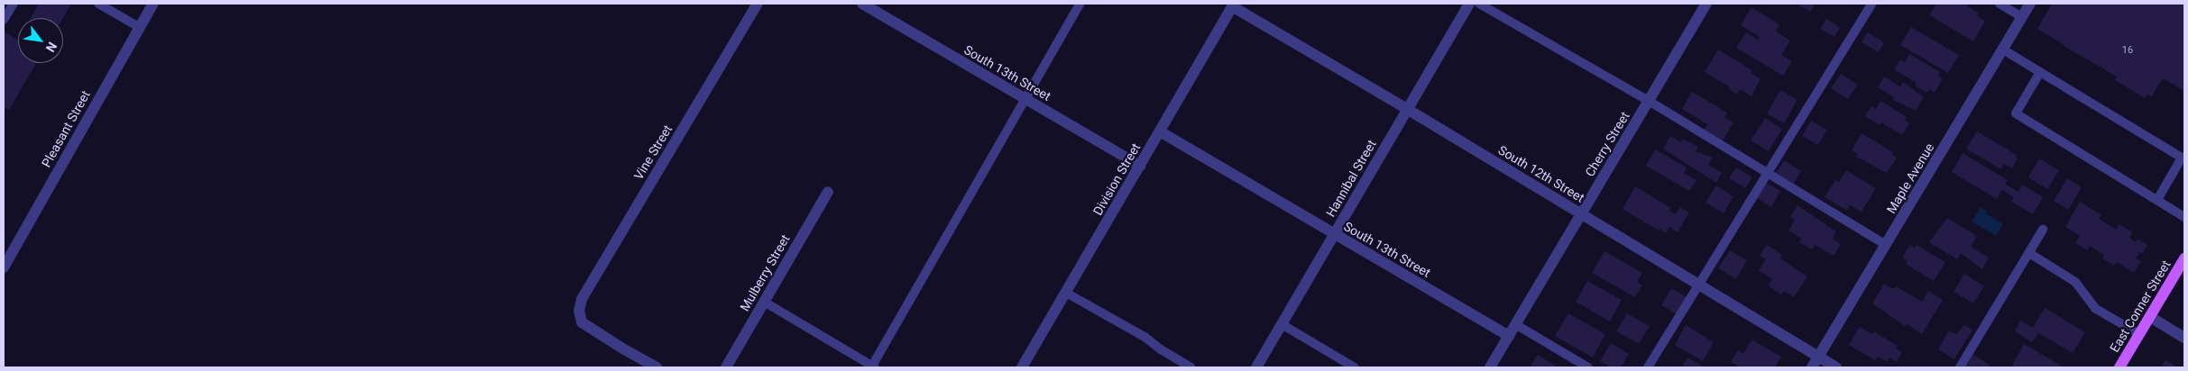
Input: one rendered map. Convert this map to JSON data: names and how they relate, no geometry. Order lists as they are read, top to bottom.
{
  "streets": {
    "main road": ["East Conner Street"],
    "street": [
      "South 13th Street",
      "Pleasant Street",
      "Cherry Street",
      "Vine Street",
      "South 12th Street",
      "Hannibal Street",
      "Maple Avenue",
      "Division Street",
      "Mulberry Street"
    ]
  },
  "crossings": [
    ["South 13th Street", "Cherry Street"],
    ["South 13th Street", "Hannibal Street"],
    ["South 13th Street", "Division Street"],
    ["Cherry Street", "South 12th Street"],
    ["South 12th Street", "Hannibal Street"],
    ["South 12th Street", "Maple Avenue"],
    ["South 12th Street", "Division Street"]
  ],
  "house_numbers": ["16"],
  "north": "bottom right"
}
